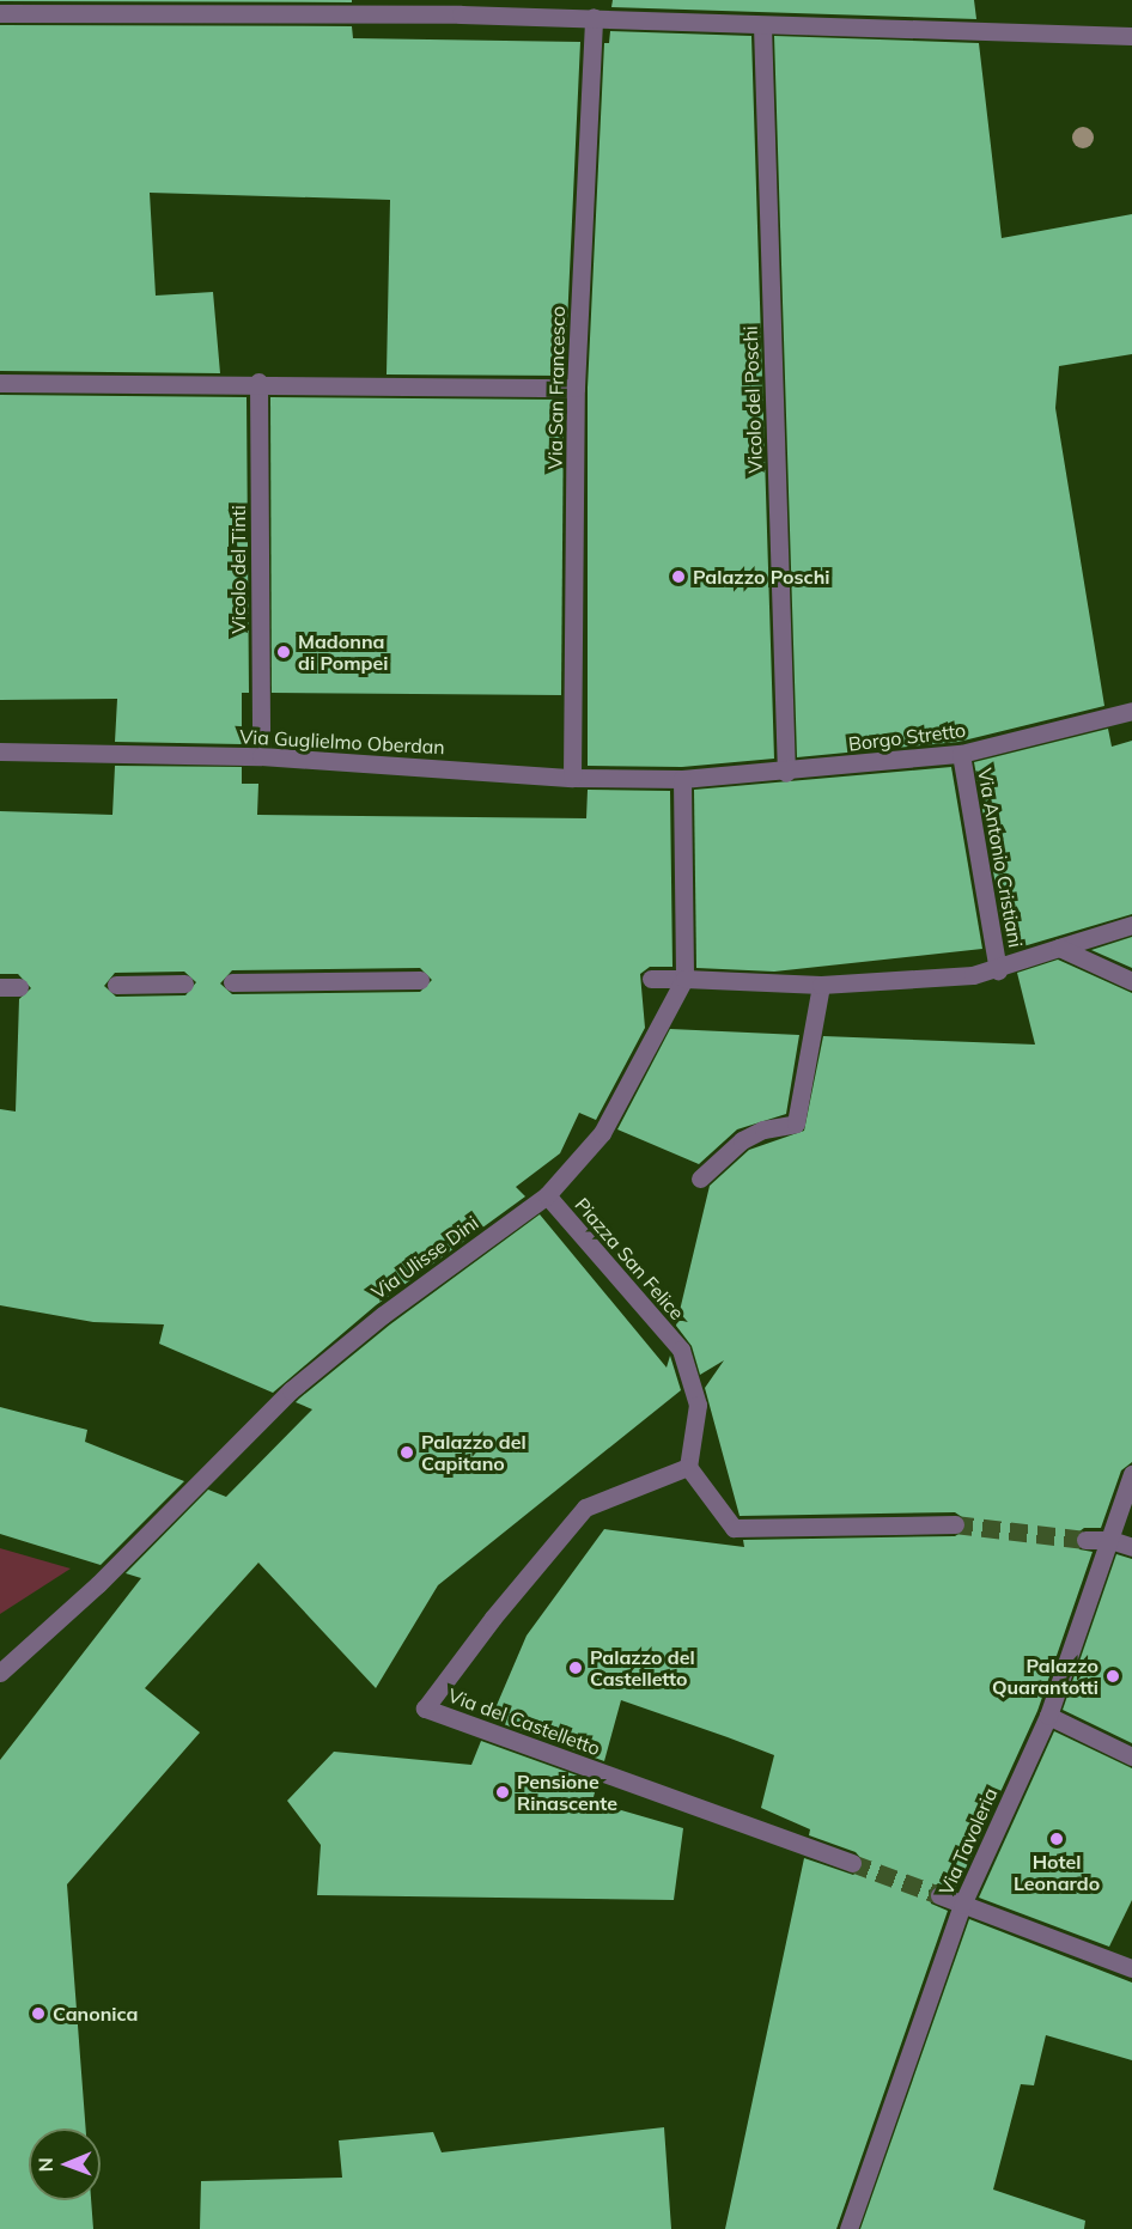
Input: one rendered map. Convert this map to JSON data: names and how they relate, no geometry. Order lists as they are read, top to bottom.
{
  "streets": {
    "street": [
      "Via San Francesco",
      "Vicolo del Poschi",
      "Vicolo del Tinti",
      "Borgo Stretto",
      "Via Guglielmo Oberdan",
      "Via Antonio Cristiani",
      "Via Ulisse Dini",
      "Piazza San Felice",
      "Via del Castelletto",
      "Via Tavoleria"
    ]
  },
  "crossings": [
    ["Via San Francesco", "Via Guglielmo Oberdan"],
    ["Vicolo del Poschi", "Borgo Stretto"],
    ["Vicolo del Tinti", "Via Guglielmo Oberdan"],
    ["Borgo Stretto", "Via Guglielmo Oberdan"],
    ["Borgo Stretto", "Via Antonio Cristiani"],
    ["Borgo Stretto", "Via Ulisse Dini"],
    ["Via Guglielmo Oberdan", "Via Ulisse Dini"],
    ["Via Ulisse Dini", "Piazza San Felice"],
    ["Piazza San Felice", "Via del Castelletto"]
  ],
  "places": [
    "Palazzo Poschi",
    "Madonna di Pompei",
    "Palazzo del Capitano",
    "Palazzo del Castelletto",
    "Palazzo Quarantotti",
    "Pensione Rinascente",
    "Hotel Leonardo",
    "Canonica"
  ],
  "north": "left"
}
